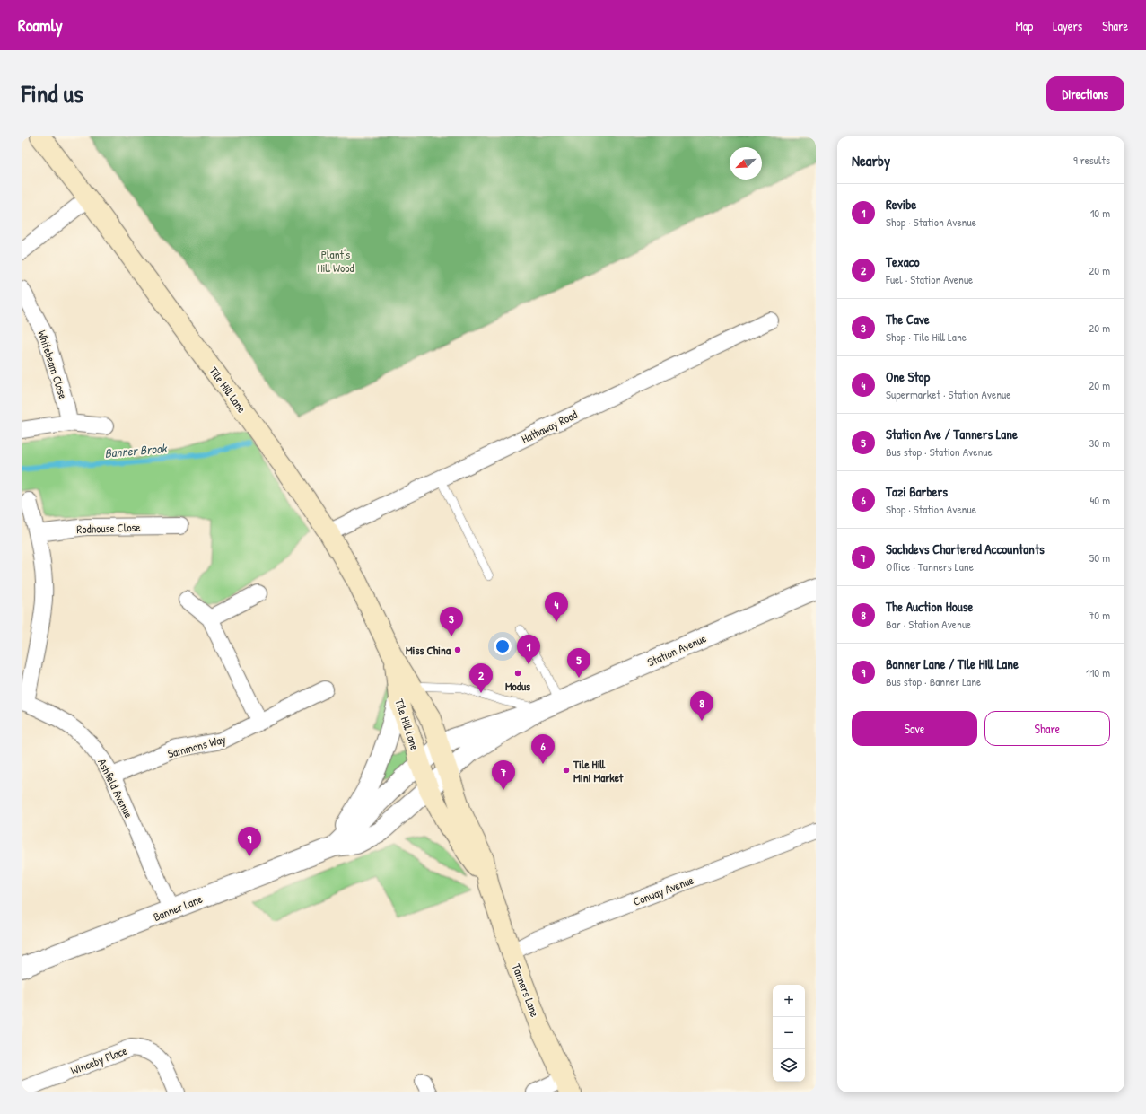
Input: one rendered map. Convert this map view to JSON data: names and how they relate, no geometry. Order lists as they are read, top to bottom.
{
  "streets": {
    "main road": ["Tile Hill Lane", "Tanners Lane"],
    "street": [
      "Whitebeam Close",
      "Hathaway Road",
      "Rodhouse Close",
      "Station Avenue",
      "Sammons Way",
      "Ashfield Avenue",
      "Conway Avenue",
      "Banner Lane",
      "Winceby Place"
    ]
  },
  "crossings": [
    ["Tile Hill Lane", "Hathaway Road"],
    ["Tile Hill Lane", "Station Avenue"],
    ["Tile Hill Lane", "Banner Lane"],
    ["Tile Hill Lane", "Tanners Lane"],
    ["Station Avenue", "Banner Lane"],
    ["Station Avenue", "Tanners Lane"],
    ["Sammons Way", "Ashfield Avenue"],
    ["Ashfield Avenue", "Banner Lane"],
    ["Conway Avenue", "Tanners Lane"],
    ["Banner Lane", "Tanners Lane"]
  ],
  "water": ["Banner Brook"],
  "parks": ["Plant's Hill Wood"],
  "places": ["Miss China", "Modus", "Tile Hill Mini Market"],
  "north": "bottom left",
  "page": {
    "header": "Roamly",
    "nav": ["Map", "Layers", "Share"],
    "title": "Find us",
    "buttons": [
      "Directions",
      ["Save", "Share"]
    ],
    "heading": ["Nearby", "9 results"],
    "list": [
      {
        "mark": "1",
        "name": "Revibe",
        "note": "Shop · Station Avenue",
        "value": "10 m"
      },
      {
        "mark": "2",
        "name": "Texaco",
        "note": "Fuel · Station Avenue",
        "value": "20 m"
      },
      {
        "mark": "3",
        "name": "The Cave",
        "note": "Shop · Tile Hill Lane",
        "value": "20 m"
      },
      {
        "mark": "4",
        "name": "One Stop",
        "note": "Supermarket · Station Avenue",
        "value": "20 m"
      },
      {
        "mark": "5",
        "name": "Station Ave / Tanners Lane",
        "note": "Bus stop · Station Avenue",
        "value": "30 m"
      },
      {
        "mark": "6",
        "name": "Tazi Barbers",
        "note": "Shop · Station Avenue",
        "value": "40 m"
      },
      {
        "mark": "7",
        "name": "Sachdevs Chartered Accountants",
        "note": "Office · Tanners Lane",
        "value": "50 m"
      },
      {
        "mark": "8",
        "name": "The Auction House",
        "note": "Bar · Station Avenue",
        "value": "70 m"
      },
      {
        "mark": "9",
        "name": "Banner Lane / Tile Hill Lane",
        "note": "Bus stop · Banner Lane",
        "value": "110 m"
      }
    ],
    "pins": [
      "4",
      "3",
      "1",
      "5",
      "2",
      "8",
      "6",
      "7",
      "9"
    ],
    "map_buttons": ["+", "−"]
  }
}
